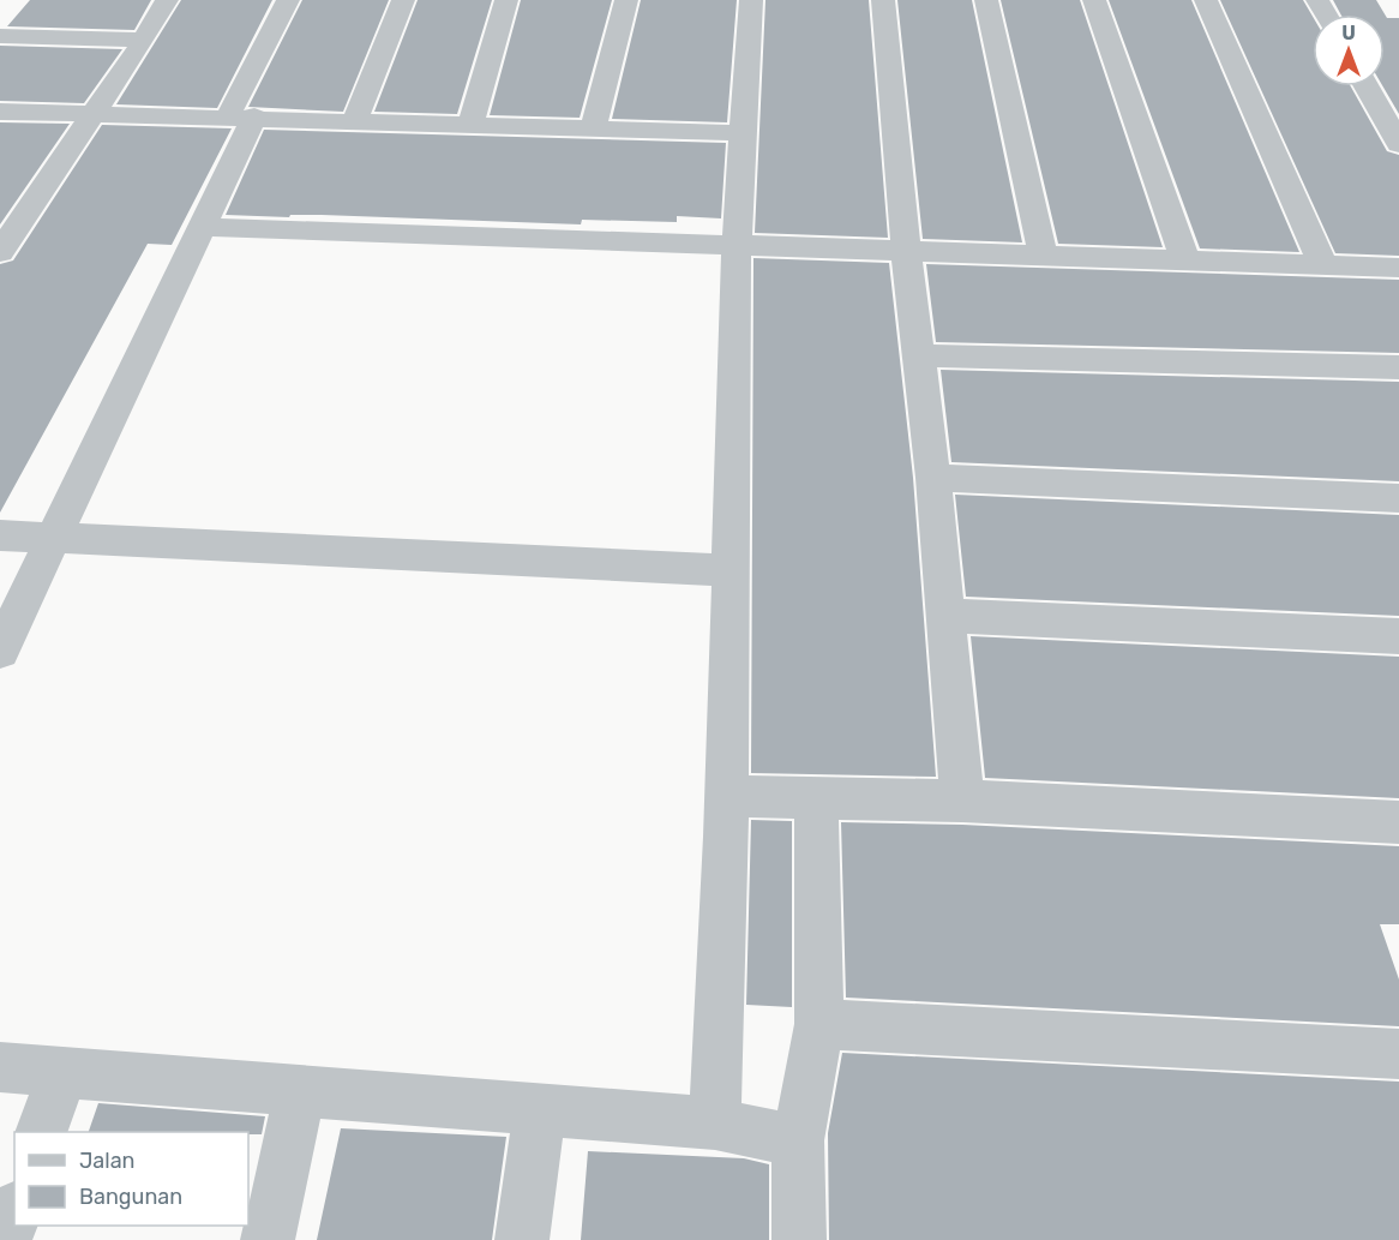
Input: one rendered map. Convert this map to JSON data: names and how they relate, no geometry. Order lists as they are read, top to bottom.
{
  "legend": ["Jalan", "Bangunan"],
  "north": "top"
}
